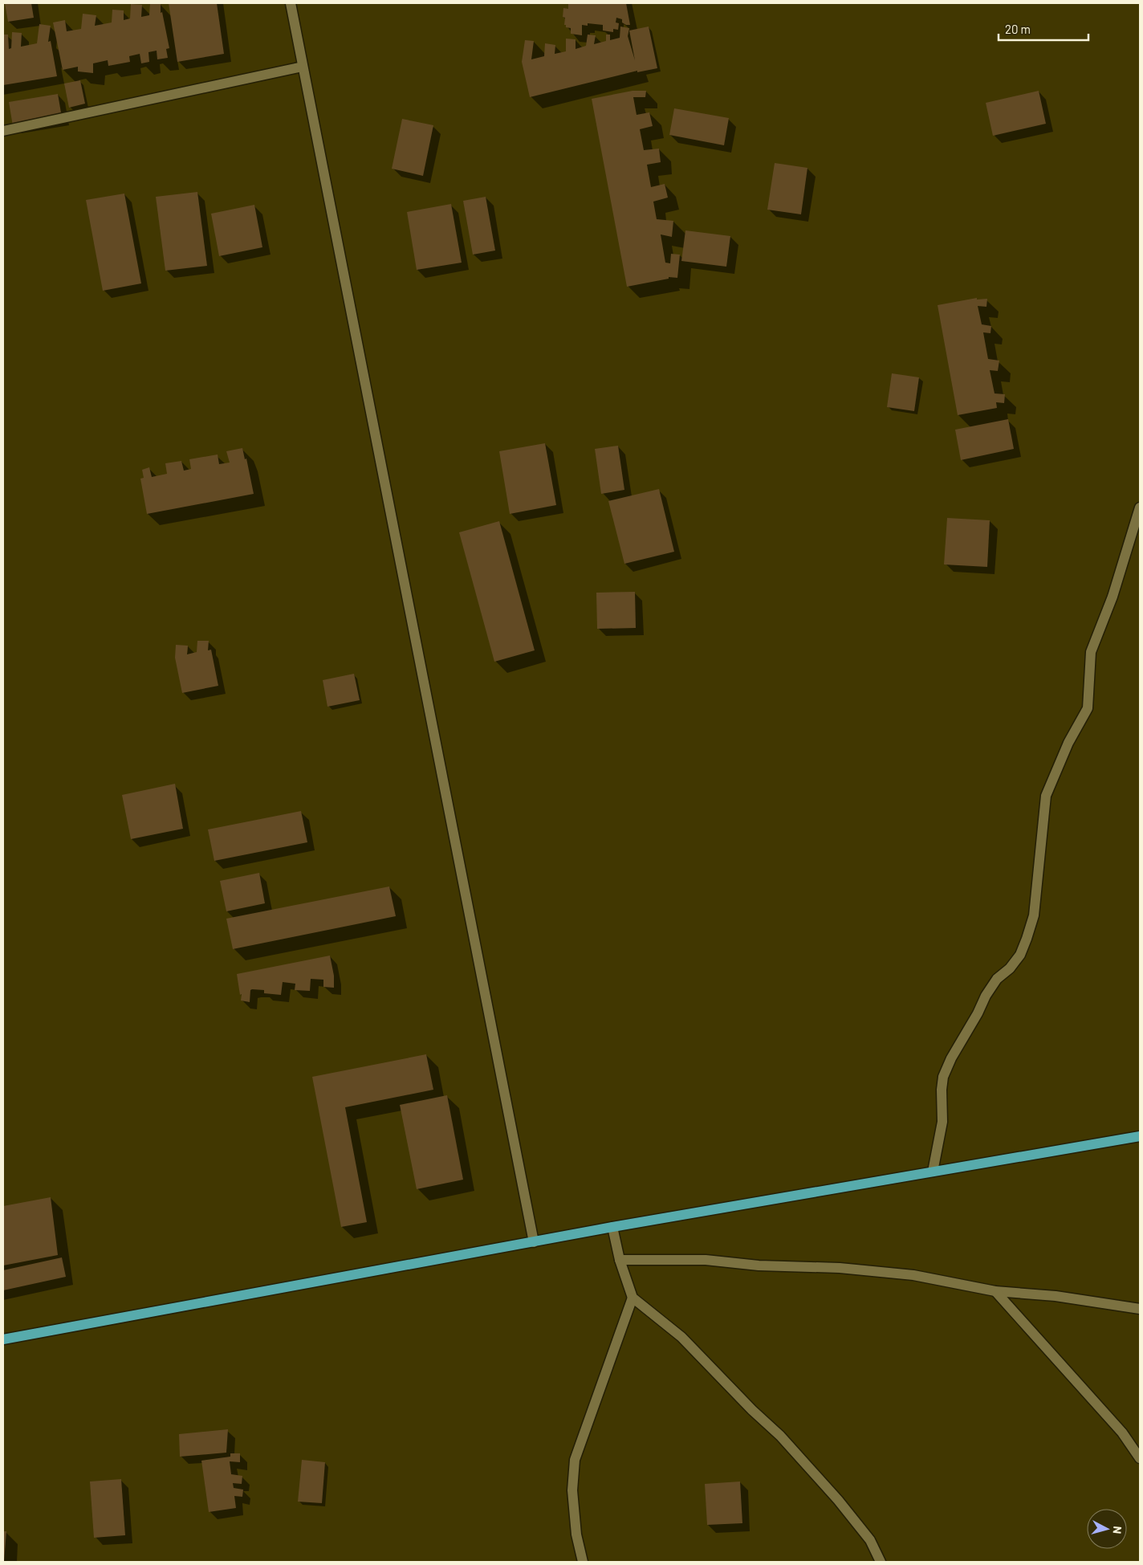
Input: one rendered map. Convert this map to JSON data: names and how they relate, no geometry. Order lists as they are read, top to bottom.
{
  "scale_bar": "20 m",
  "north": "right"
}
